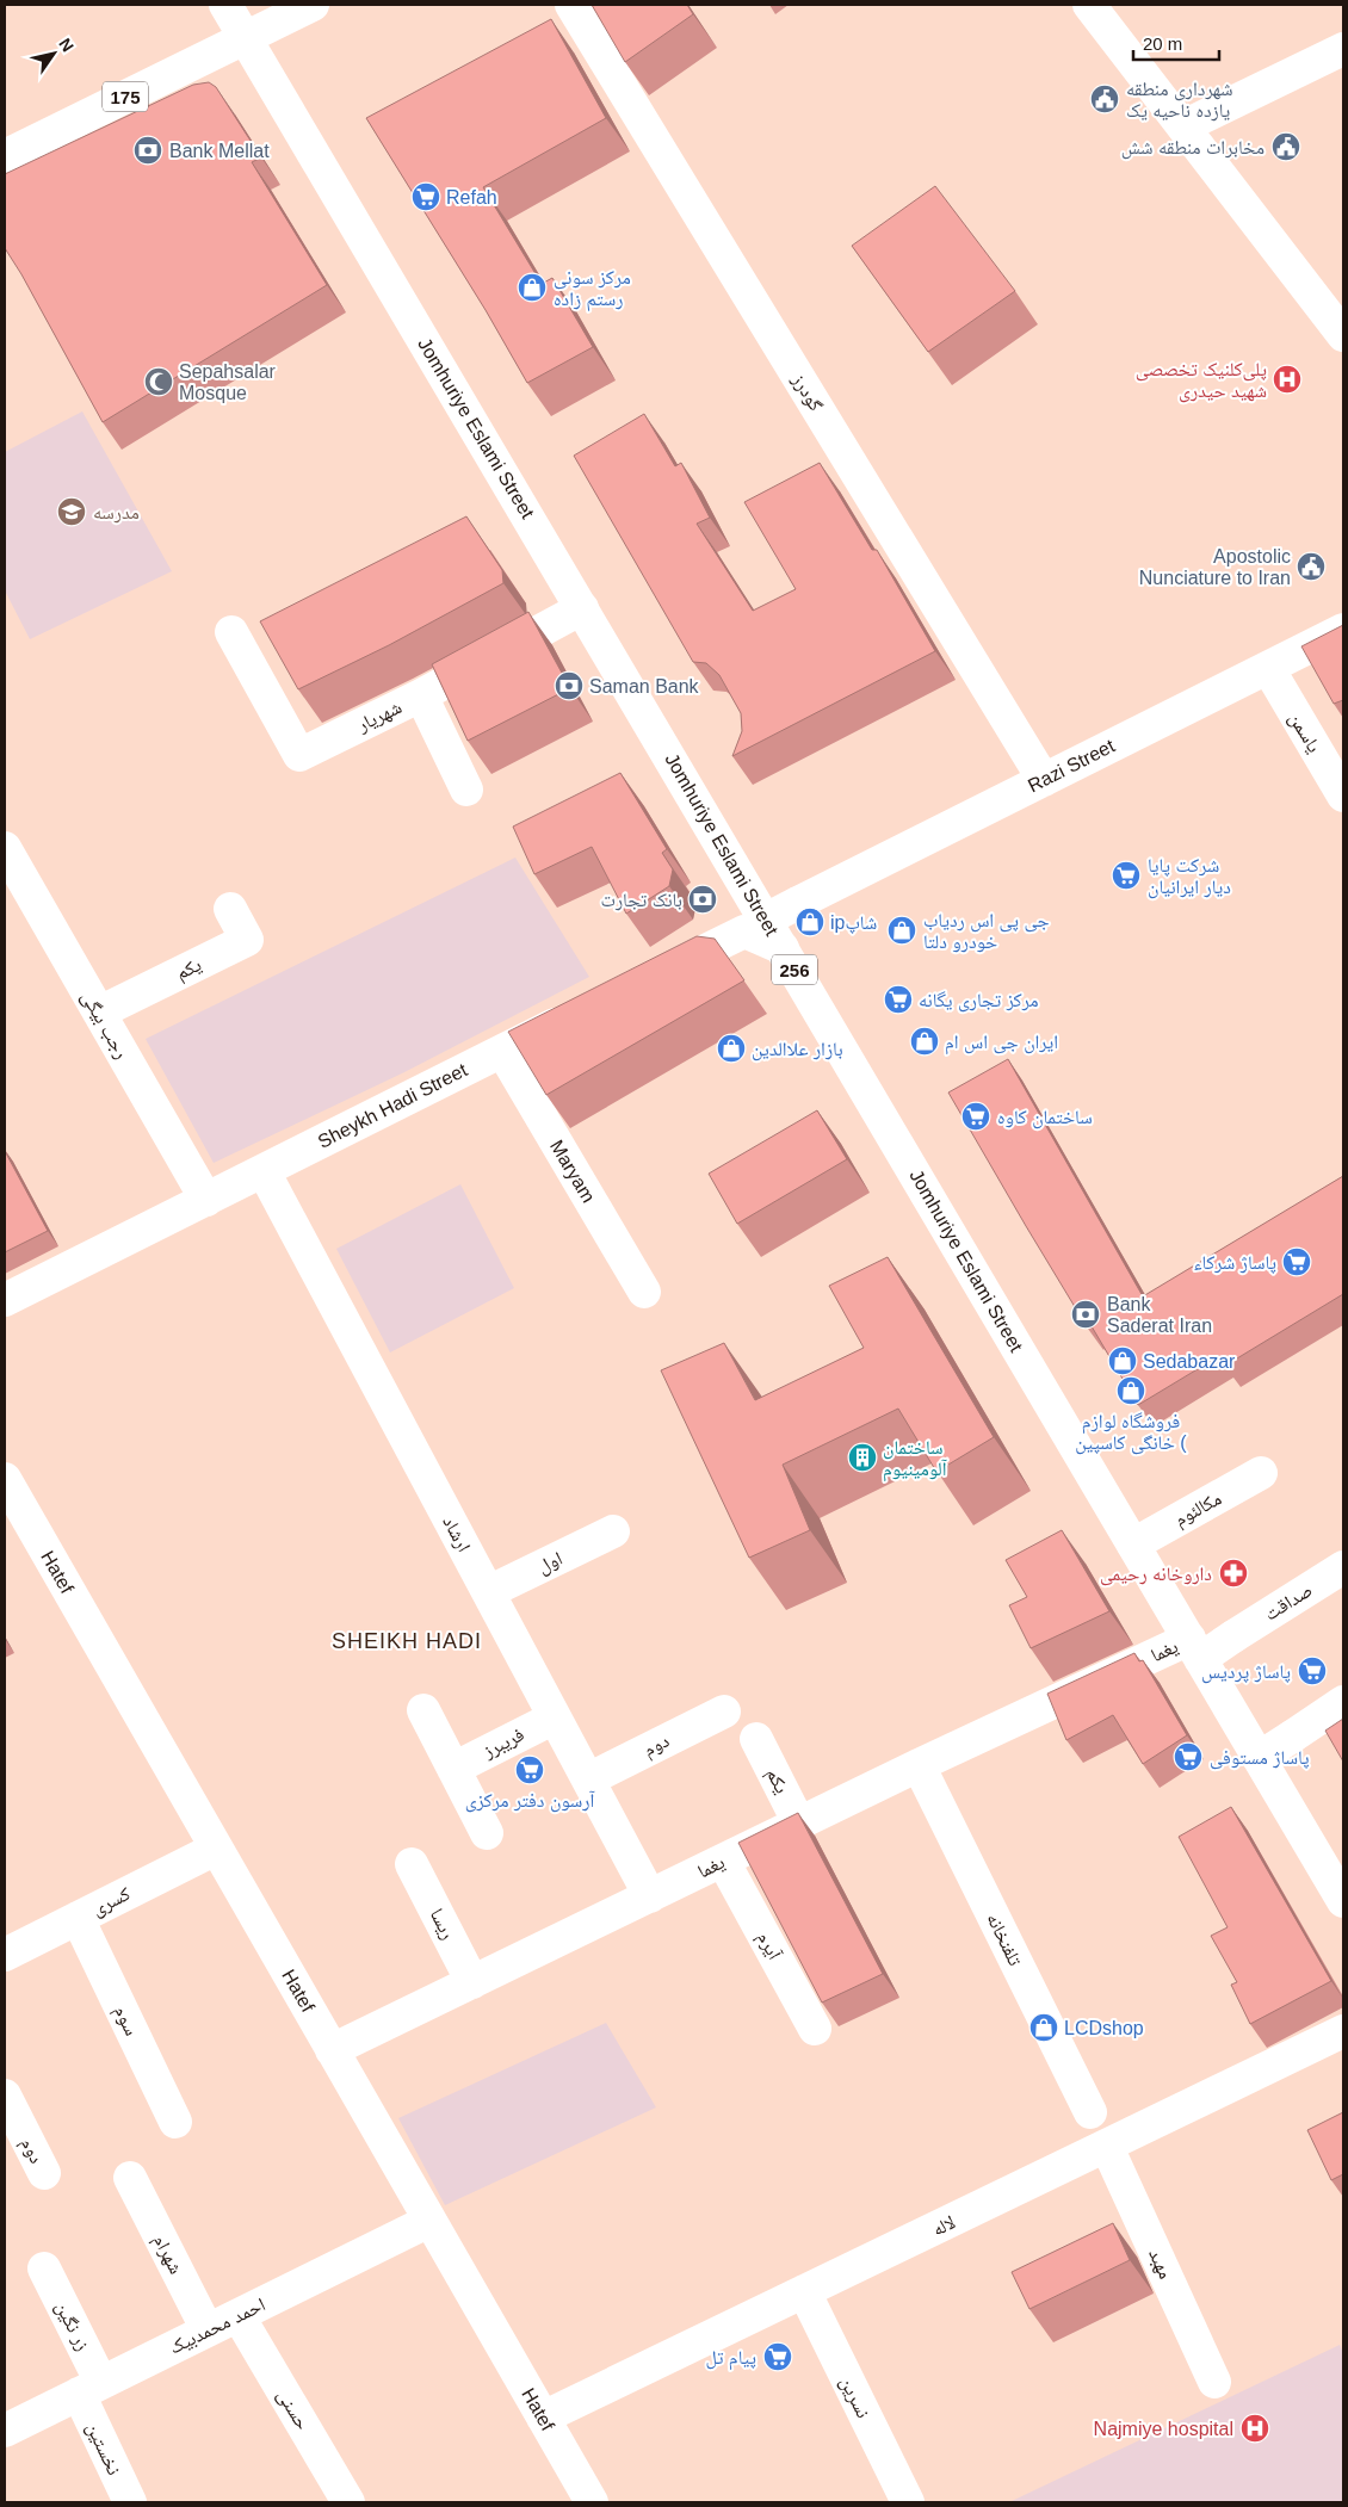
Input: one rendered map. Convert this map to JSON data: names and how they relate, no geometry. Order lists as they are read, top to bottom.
{
  "streets": {
    "street": [
      "175",
      "گودرز",
      "Jomhuriye Eslami Street",
      "شهریار",
      "یاسمن",
      "Razi Street",
      "یکم",
      "256",
      "رجب بیگی",
      "Sheykh Hadi Street",
      "Maryam",
      "مکالئوم",
      "ارشاد",
      "اول",
      "Hatef",
      "صداقت",
      "یغما",
      "فریبرز",
      "دوم",
      "کسری",
      "ریسا",
      "تلفنخانه",
      "آیرم",
      "سوم",
      "لاله",
      "شهرام",
      "مهبد",
      "زر نگین",
      "احمد محمدبیک",
      "نسرین",
      "حسنی",
      "نخستین"
    ]
  },
  "crossings": [
    ["175", "Jomhuriye Eslami Street"],
    ["گودرز", "Razi Street"],
    ["Jomhuriye Eslami Street", "شهریار"],
    ["Jomhuriye Eslami Street", "Razi Street"],
    ["Jomhuriye Eslami Street", "مکالئوم"],
    ["Jomhuriye Eslami Street", "صداقت"],
    ["Jomhuriye Eslami Street", "یغما"],
    ["یاسمن", "Razi Street"],
    ["یکم", "رجب بیگی"],
    ["یکم", "یغما"],
    ["رجب بیگی", "Sheykh Hadi Street"],
    ["Sheykh Hadi Street", "Maryam"],
    ["Sheykh Hadi Street", "ارشاد"],
    ["ارشاد", "اول"],
    ["ارشاد", "یغما"],
    ["ارشاد", "فریبرز"],
    ["ارشاد", "دوم"],
    ["Hatef", "یغما"],
    ["Hatef", "کسری"],
    ["Hatef", "لاله"],
    ["Hatef", "احمد محمدبیک"],
    ["صداقت", "یغما"],
    ["یغما", "ریسا"],
    ["یغما", "تلفنخانه"],
    ["یغما", "آیرم"],
    ["کسری", "سوم"],
    ["لاله", "مهبد"],
    ["لاله", "نسرین"],
    ["شهرام", "احمد محمدبیک"],
    ["زر نگین", "احمد محمدبیک"],
    ["زر نگین", "نخستین"],
    ["احمد محمدبیک", "حسنی"],
    ["احمد محمدبیک", "نخستین"]
  ],
  "districts": ["SHEIKH HADI"],
  "places": {
    "public building": ["شهرداری منطقه یازده ناحیه یک", "مخابرات منطقه شش", "Apostolic Nunciature to Iran"],
    "bank": [
      "Bank Mellat",
      "Saman Bank",
      "بانک تجارت",
      "Bank Saderat Iran"
    ],
    "supermarket": [
      "Refah",
      "شرکت پایا دیار ایرانیان",
      "مرکز تجاری یگانه",
      "ساختمان کاوه",
      "پاساژ شرکاء",
      "پاساژ پردیس",
      "پاساژ مستوفی",
      "آرسون دفتر مرکزی",
      "پیام تل"
    ],
    "shop": [
      "مرکز سونی رستم زاده",
      "ipشاپ",
      "جی پی اس ردیاب خودرو دلتا",
      "ایران جی اس ام",
      "بازار علاالدین",
      "Sedabazar",
      "فروشگاه لوازم خانگی کاسپین (",
      "LCDshop"
    ],
    "hospital": ["پلی‌کلنیک تخصصی شهید حیدری", "Najmiye hospital"],
    "mosque": ["Sepahsalar Mosque"],
    "school or university": ["مدرسه"],
    "building": ["ساختمان آلومینیوم"],
    "pharmacy": ["داروخانه رحیمی"]
  },
  "scale_bar": "20 m",
  "north": "top right"
}
